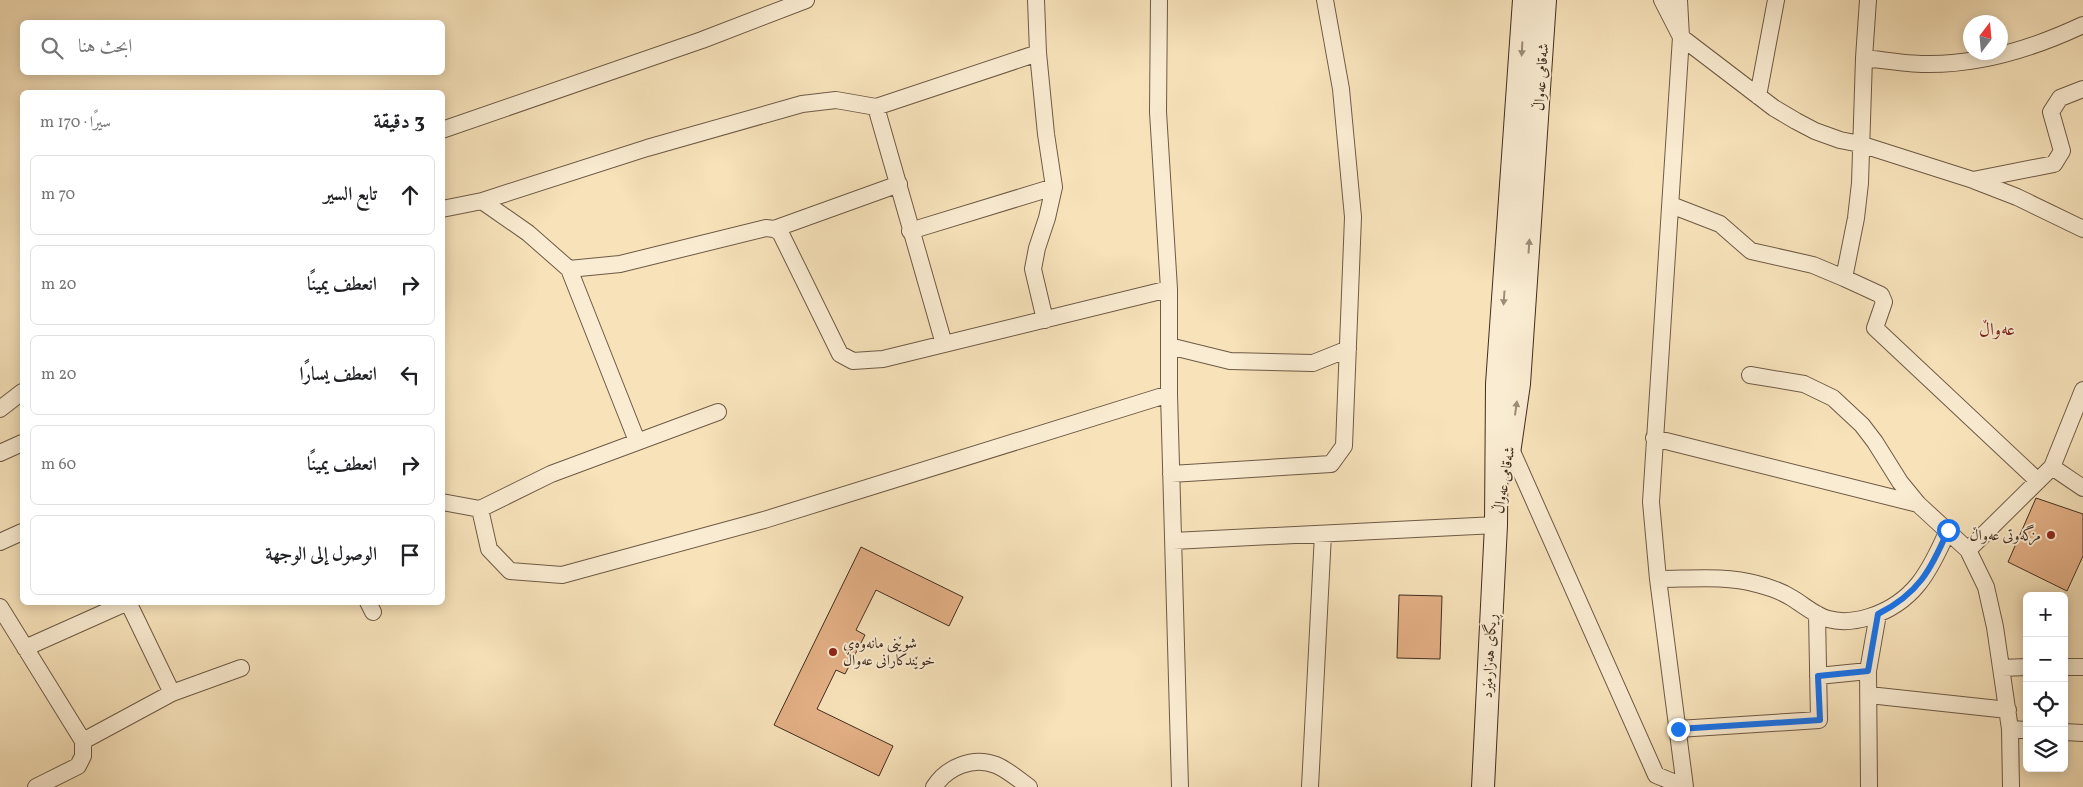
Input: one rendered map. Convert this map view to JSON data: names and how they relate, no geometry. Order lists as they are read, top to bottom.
{
  "streets": {
    "main road": ["شەقامی عەواڵ", "ڕیگای هەزارمێرد"]
  },
  "crossings": [
    ["شەقامی عەواڵ", "ڕیگای هەزارمێرد"]
  ],
  "districts": ["عەواڵ"],
  "places": ["مزگەوتی عەواڵ", "شوێنی مانەوەی خوێندکارانی عەواڵ"],
  "north": "top",
  "page": {
    "search": "ابحث هنا",
    "heading": ["3 دقيقة", "سيرًا · 170 m"],
    "list": [
      ["تابع السير", "70 m"],
      ["انعطف يمينًا", "20 m"],
      ["انعطف يسارًا", "20 m"],
      ["انعطف يمينًا", "60 m"],
      "الوصول إلى الوجهة"
    ],
    "map_buttons": ["+", "−"]
  }
}
